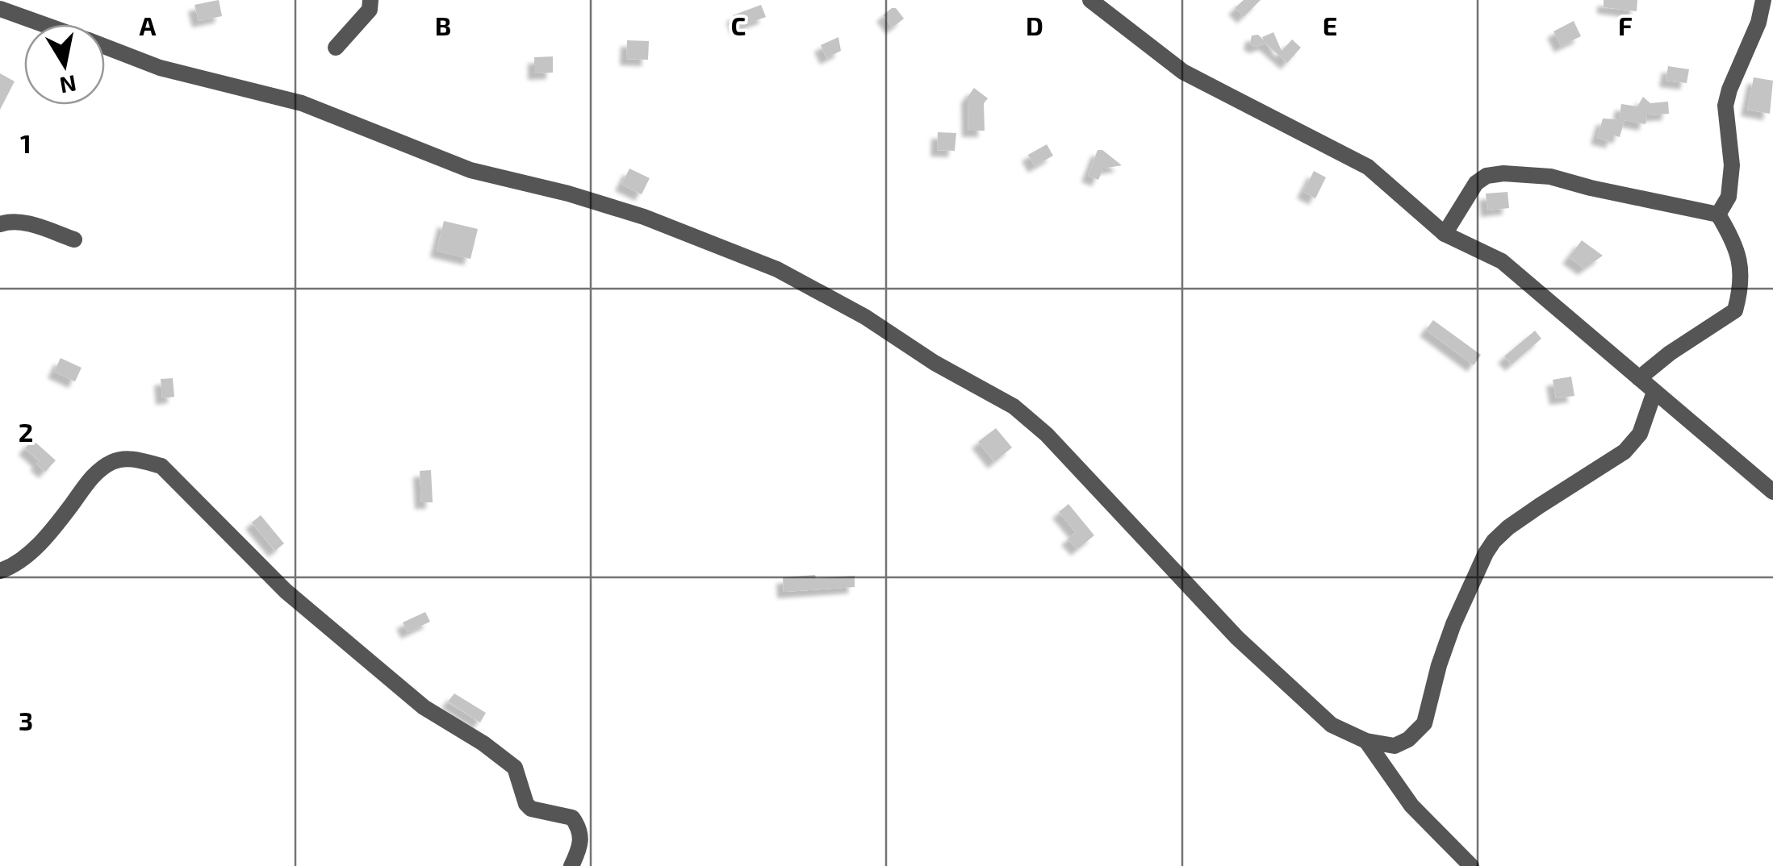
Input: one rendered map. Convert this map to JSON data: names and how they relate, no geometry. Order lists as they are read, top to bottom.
{
  "north": "bottom",
  "grid": {
    "columns": [
      "A",
      "B",
      "C",
      "D",
      "E",
      "F"
    ],
    "rows": ["1", "2", "3"]
  }
}
